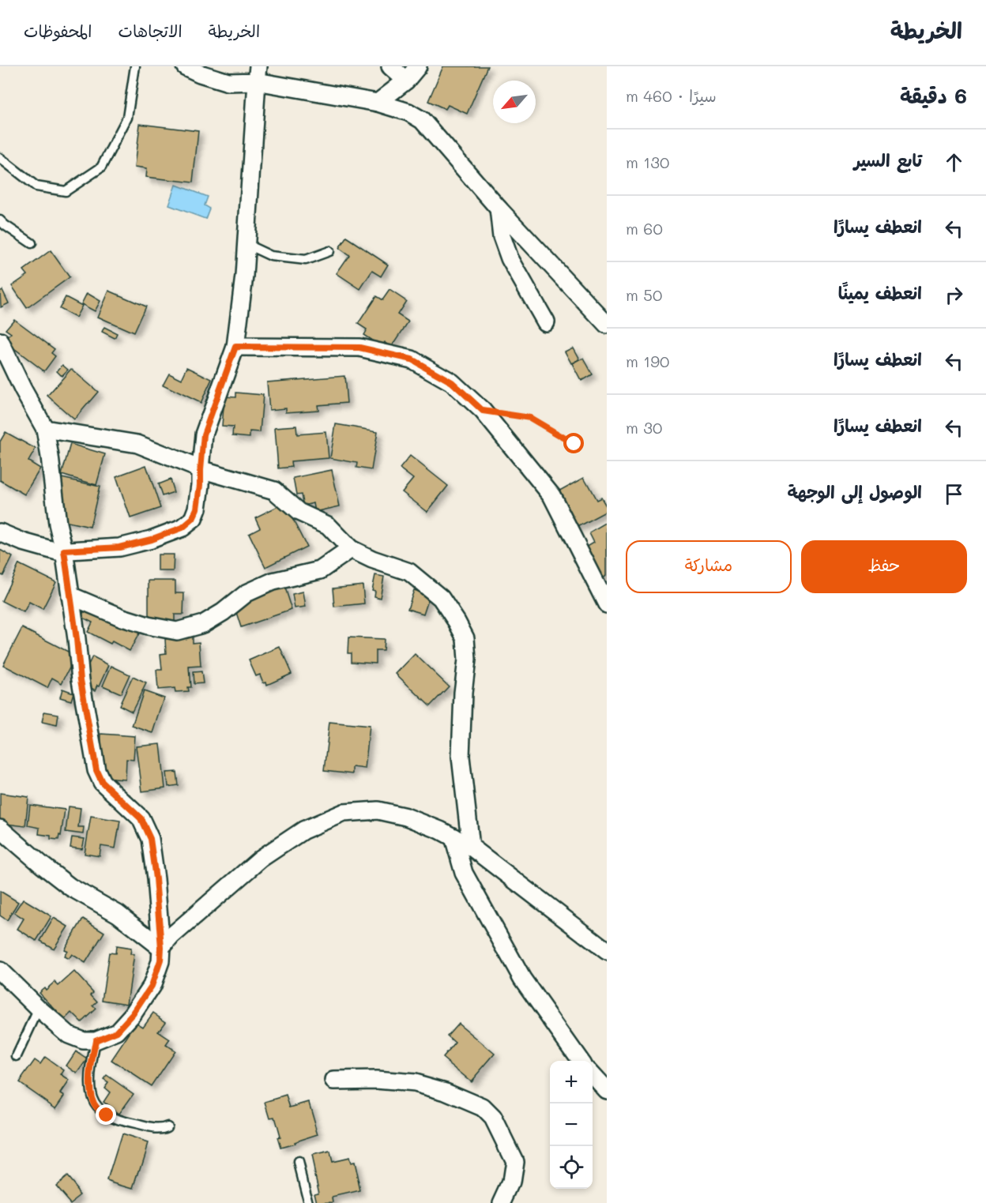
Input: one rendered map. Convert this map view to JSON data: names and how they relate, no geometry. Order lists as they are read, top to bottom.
{
  "north": "bottom left",
  "page": {
    "header": "الخريطة",
    "nav": ["الخريطة", "الاتجاهات", "المحفوظات"],
    "heading": ["6 دقيقة", "سيرًا · 460 m"],
    "list": [
      ["تابع السير", "130 m"],
      ["انعطف يسارًا", "60 m"],
      ["انعطف يمينًا", "50 m"],
      ["انعطف يسارًا", "190 m"],
      ["انعطف يسارًا", "30 m"],
      "الوصول إلى الوجهة"
    ],
    "buttons": ["حفظ", "مشاركة"],
    "map_buttons": ["+", "−"]
  }
}
